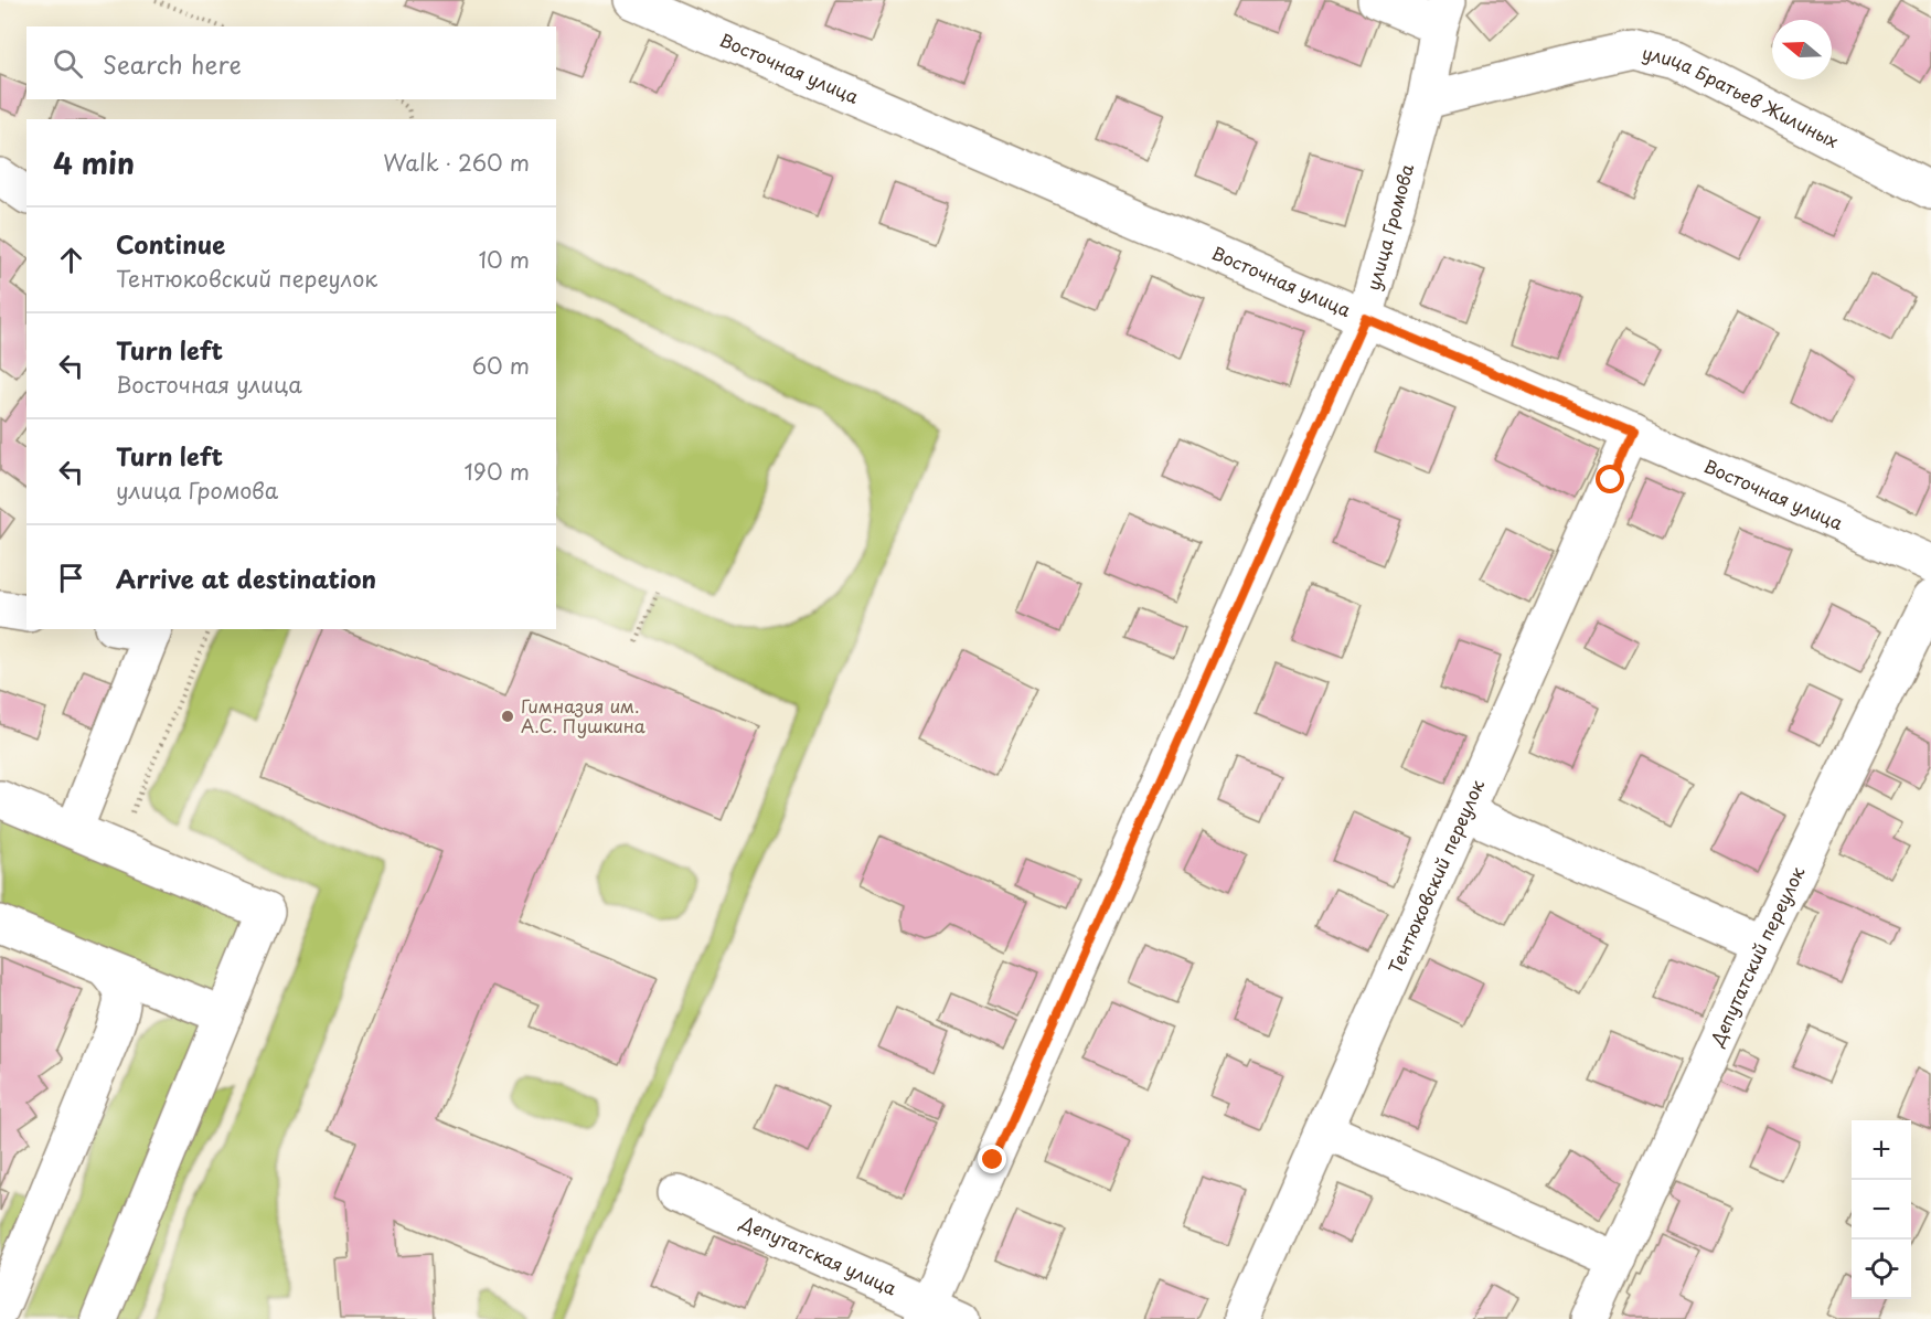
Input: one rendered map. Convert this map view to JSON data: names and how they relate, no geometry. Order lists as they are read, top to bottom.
{
  "streets": {
    "street": [
      "Восточная улица",
      "улица Братьев Жилиных",
      "улица Громова",
      "Тентюковский переулок",
      "Депутатский переулок",
      "Депутатская улица"
    ]
  },
  "crossings": [
    ["Восточная улица", "улица Громова"],
    ["Восточная улица", "Тентюковский переулок"],
    ["улица Братьев Жилиных", "улица Громова"],
    ["улица Громова", "Депутатская улица"]
  ],
  "places": ["Гимназия им. А.С. Пушкина"],
  "north": "left",
  "page": {
    "search": "Search here",
    "heading": ["4 min", "Walk · 260 m"],
    "list": [
      ["Continue", "Тентюковский переулок", "10 m"],
      ["Turn left", "Восточная улица", "60 m"],
      ["Turn left", "улица Громова", "190 m"],
      "Arrive at destination"
    ],
    "map_buttons": ["+", "−"]
  }
}
